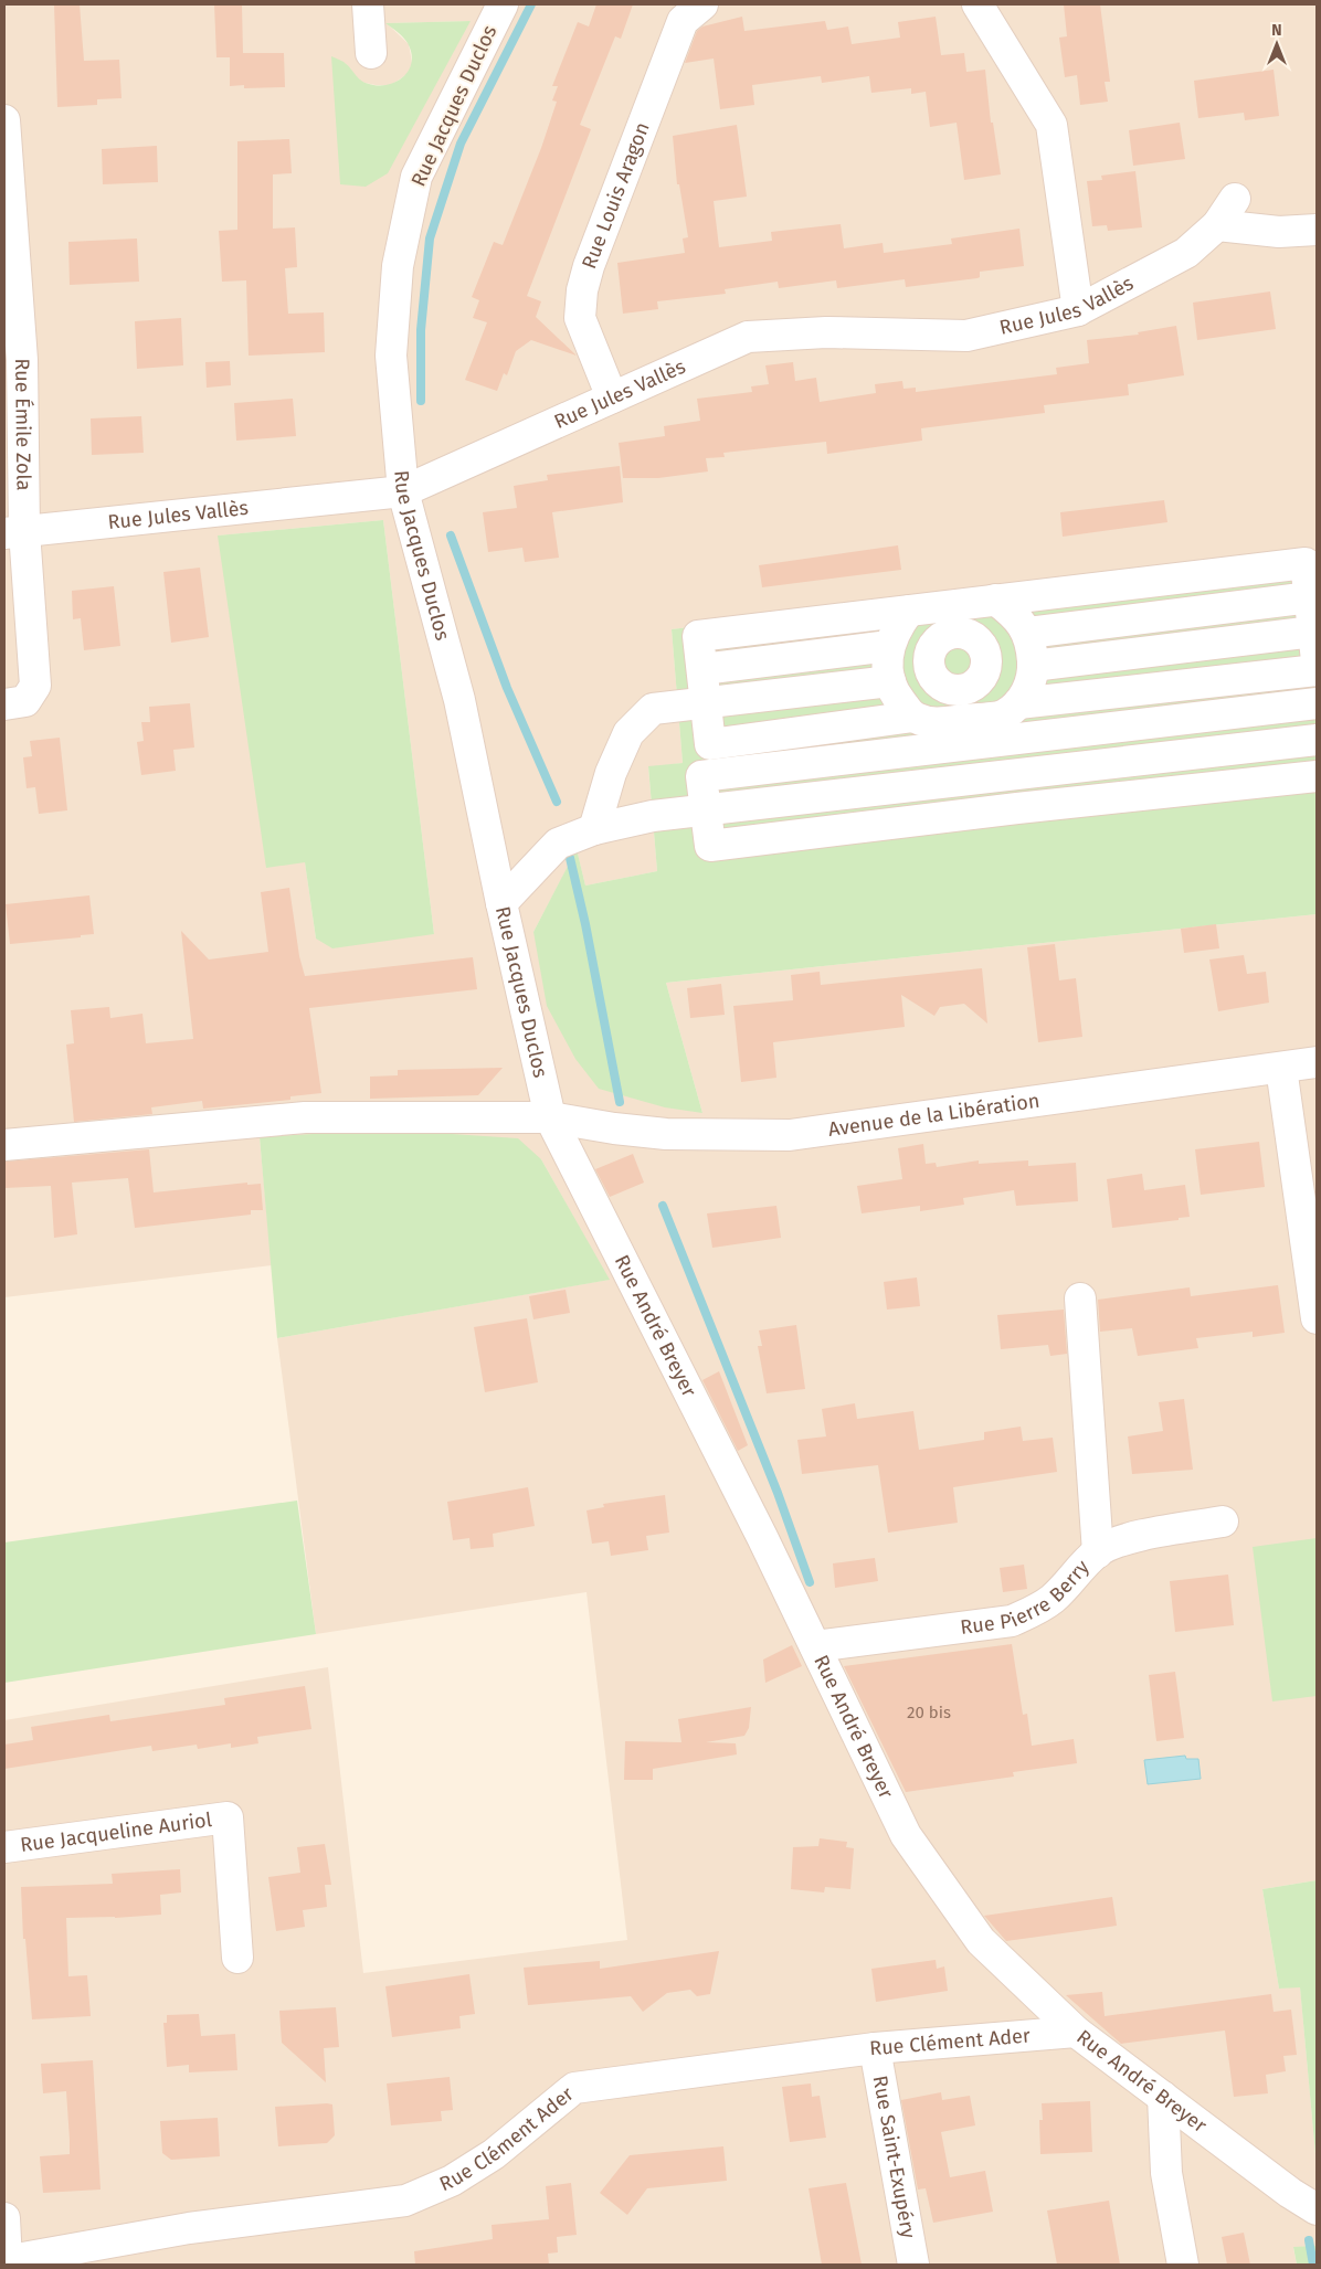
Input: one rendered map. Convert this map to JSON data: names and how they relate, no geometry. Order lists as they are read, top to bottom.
{
  "streets": {
    "street": [
      "Rue Jacques Duclos",
      "Rue Louis Aragon",
      "Rue Jules Vallès",
      "Rue Émile Zola",
      "Avenue de la Libération",
      "Rue André Breyer",
      "Rue Pierre Berry",
      "Rue Jacqueline Auriol",
      "Rue Clément Ader",
      "Rue Saint-Exupéry"
    ]
  },
  "crossings": [
    ["Rue Jacques Duclos", "Rue Jules Vallès"],
    ["Rue Jacques Duclos", "Avenue de la Libération"],
    ["Rue Jacques Duclos", "Rue André Breyer"],
    ["Rue Louis Aragon", "Rue Jules Vallès"],
    ["Rue Jules Vallès", "Rue Émile Zola"],
    ["Avenue de la Libération", "Rue André Breyer"],
    ["Rue André Breyer", "Rue Pierre Berry"],
    ["Rue André Breyer", "Rue Clément Ader"],
    ["Rue Clément Ader", "Rue Saint-Exupéry"]
  ],
  "house_numbers": ["20 bis"],
  "north": "top"
}
